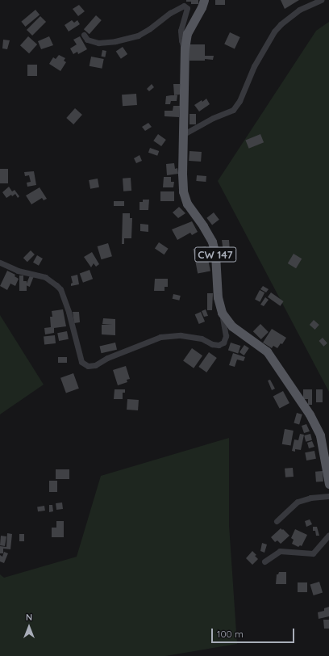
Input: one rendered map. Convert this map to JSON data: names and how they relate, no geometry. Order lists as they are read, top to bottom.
{
  "streets": {
    "main road": ["CW 147"]
  },
  "scale_bar": "100 m",
  "north": "top"
}
